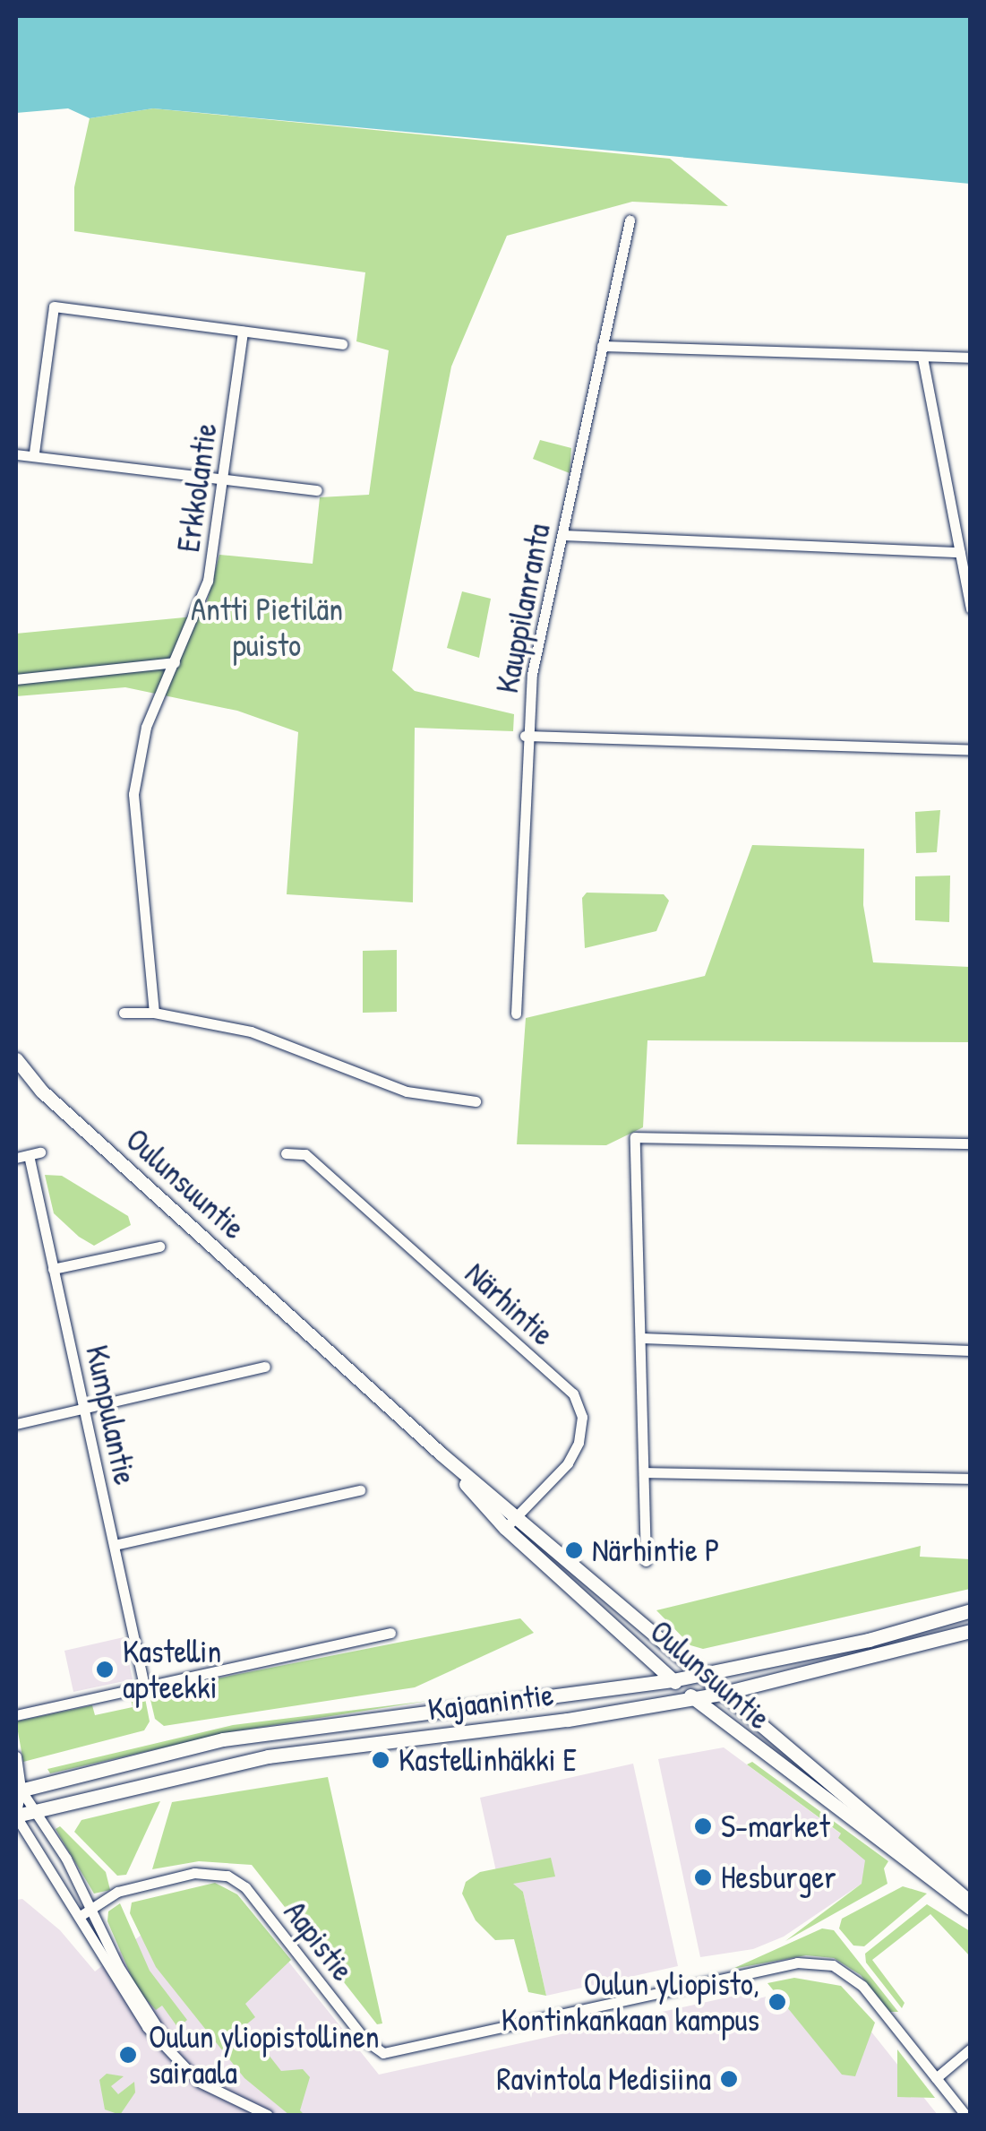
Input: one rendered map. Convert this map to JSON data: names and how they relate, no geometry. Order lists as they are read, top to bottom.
{
  "streets": {
    "main road": ["Oulunsuuntie", "Kajaanintie"],
    "street": [
      "Erkkolantie",
      "Kauppilanranta",
      "Närhintie",
      "Kumpulantie",
      "Aapistie"
    ]
  },
  "crossings": [
    ["Oulunsuuntie", "Närhintie"],
    ["Oulunsuuntie", "Kajaanintie"]
  ],
  "parks": ["Antti Pietilän puisto"],
  "places": [
    "Närhintie P",
    "Kastellin apteekki",
    "Kastellinhäkki E",
    "S-market",
    "Hesburger",
    "Oulun yliopisto, Kontinkankaan kampus",
    "Oulun yliopistollinen sairaala",
    "Ravintola Medisiina"
  ]
}
